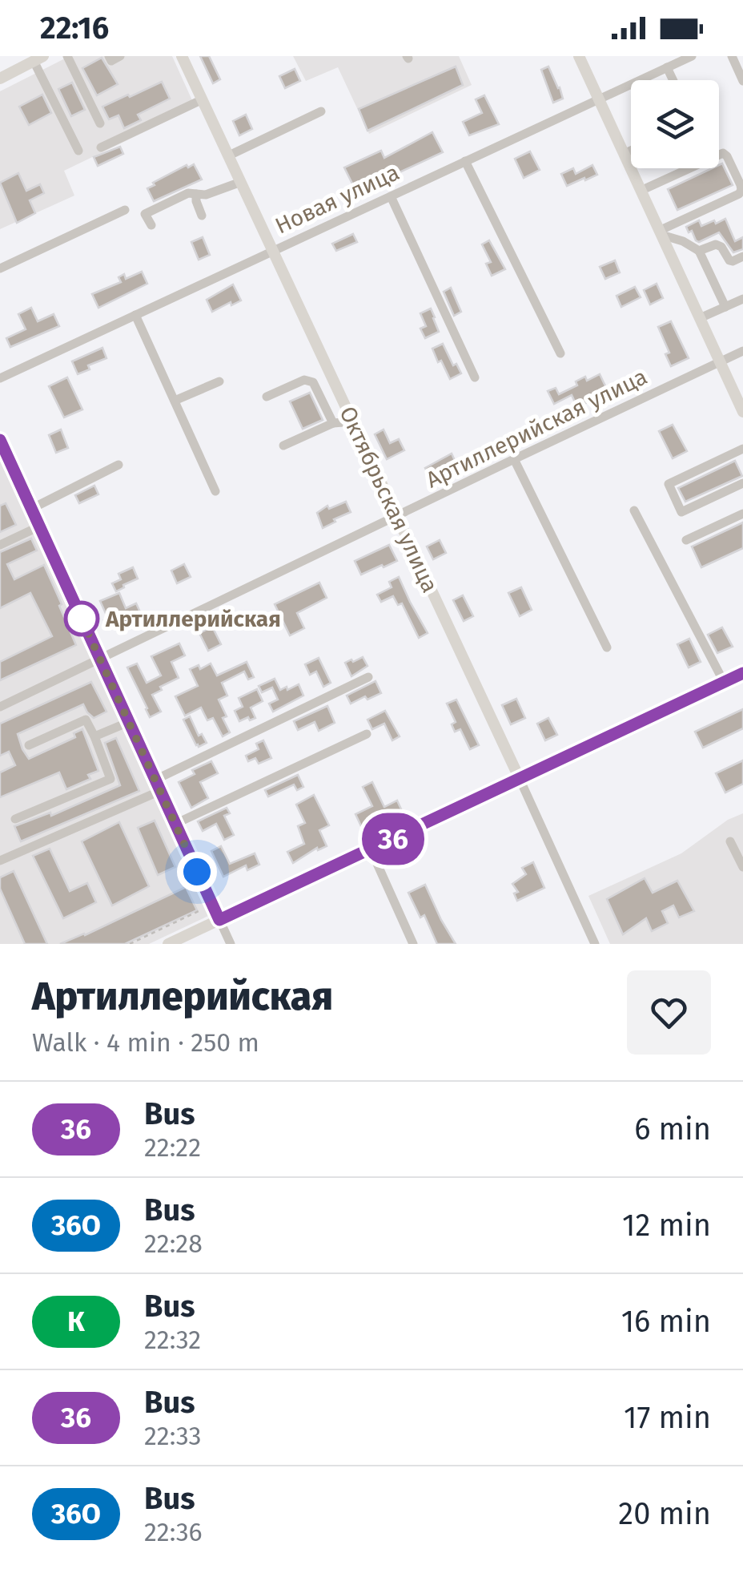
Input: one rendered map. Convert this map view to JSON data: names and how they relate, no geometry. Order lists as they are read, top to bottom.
{
  "streets": {
    "main road": ["Октябрьская улица"],
    "street": ["Новая улица", "Артиллерийская улица"]
  },
  "crossings": [
    ["Новая улица", "Октябрьская улица"],
    ["Артиллерийская улица", "Октябрьская улица"]
  ],
  "places": ["Артиллерийская"],
  "lines": ["bus line 36"],
  "page": {
    "status": "22:16",
    "on_map": "36",
    "heading": ["Артиллерийская", "Walk · 4 min · 250 m"],
    "list": [
      {
        "mark": "36",
        "name": "Bus",
        "note": "22:22",
        "value": "6 min"
      },
      {
        "mark": "36О",
        "name": "Bus",
        "note": "22:28",
        "value": "12 min"
      },
      {
        "mark": "К",
        "name": "Bus",
        "note": "22:32",
        "value": "16 min"
      },
      {
        "mark": "36",
        "name": "Bus",
        "note": "22:33",
        "value": "17 min"
      },
      {
        "mark": "36О",
        "name": "Bus",
        "note": "22:36",
        "value": "20 min"
      }
    ]
  }
}
